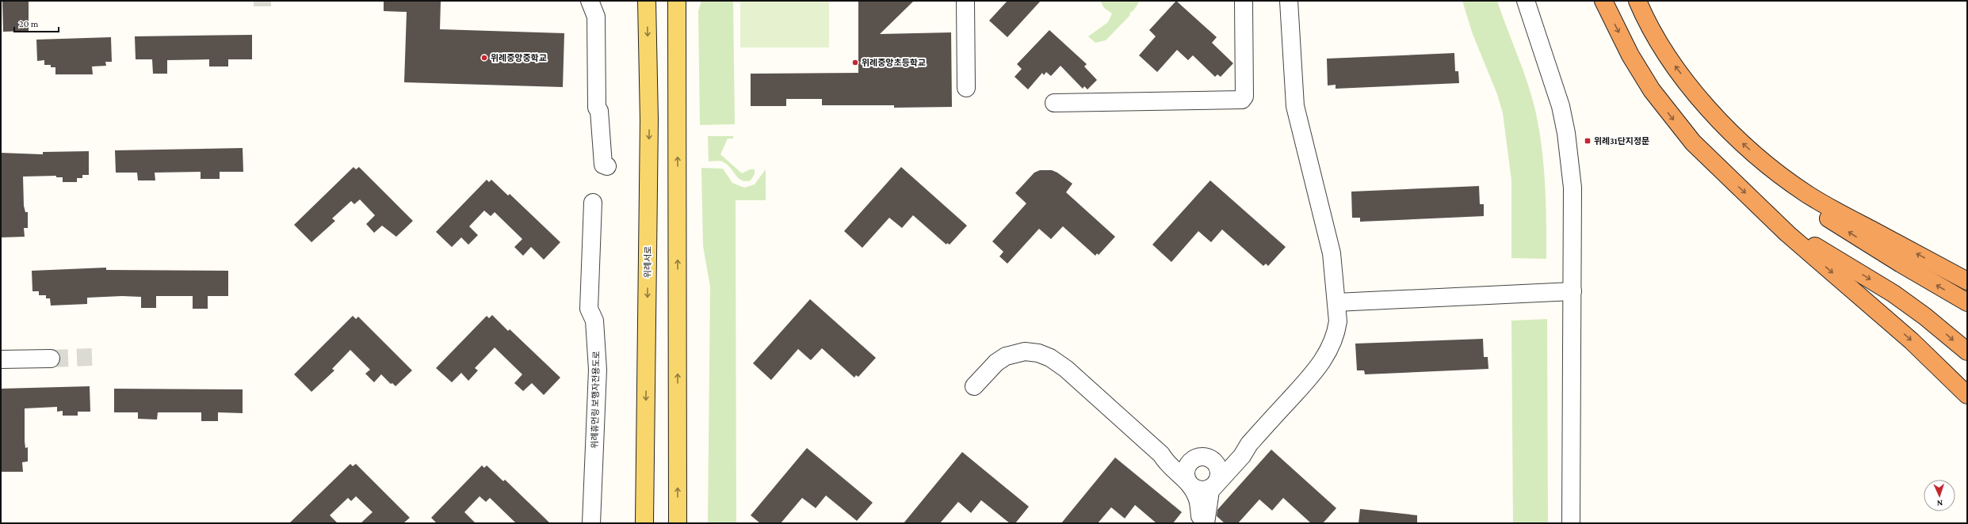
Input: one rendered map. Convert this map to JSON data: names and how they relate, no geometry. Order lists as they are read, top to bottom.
{
  "streets": {
    "main road": ["위례서로"],
    "street": ["위례휴먼링 보행자전용도로"]
  },
  "places": {
    "other": ["위례중앙중학교", "위례중앙초등학교"],
    "transit": ["위례31단지정문"]
  },
  "scale_bar": "20 m",
  "north": "bottom"
}
